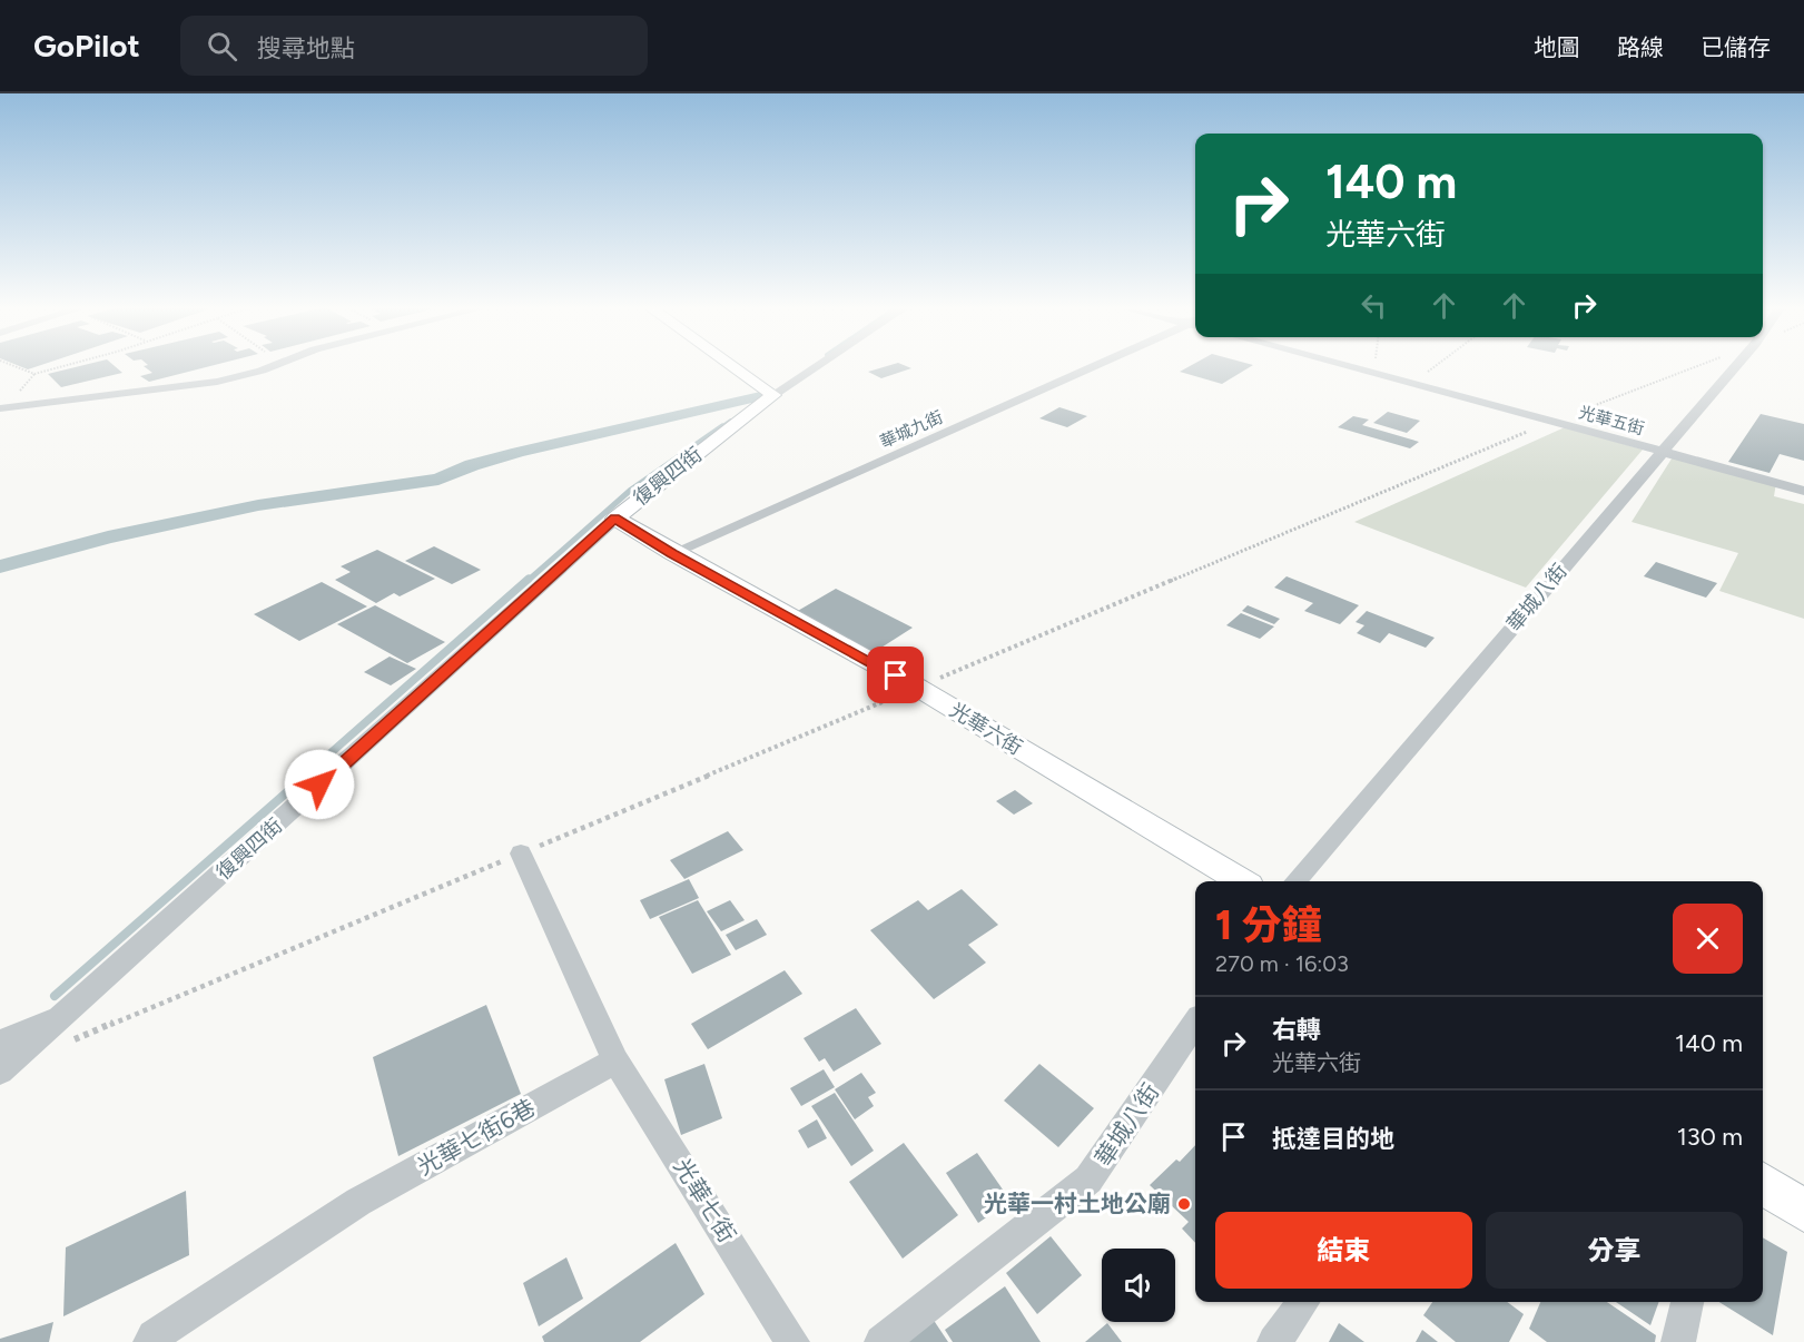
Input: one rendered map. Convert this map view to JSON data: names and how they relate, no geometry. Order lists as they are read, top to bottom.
{
  "streets": {
    "street": [
      "光華五街",
      "華城九街",
      "復興四街",
      "華城八街",
      "光華六街",
      "光華七街6巷",
      "光華七街"
    ]
  },
  "crossings": [
    ["光華五街", "華城八街"],
    ["華城九街", "光華六街"],
    ["復興四街", "光華六街"],
    ["光華七街6巷", "光華七街"]
  ],
  "places": ["光華一村土地公廟"],
  "page": {
    "header": "GoPilot",
    "search": "搜尋地點",
    "nav": ["地圖", "路線", "已儲存"],
    "turn": ["140 m", "光華六街"],
    "heading": ["1 分鐘", "270 m · 16:03"],
    "list": [
      {
        "name": "右轉",
        "note": "光華六街",
        "value": "140 m"
      },
      {
        "name": "抵達目的地",
        "value": "130 m"
      }
    ],
    "buttons": ["結束", "分享"]
  }
}
